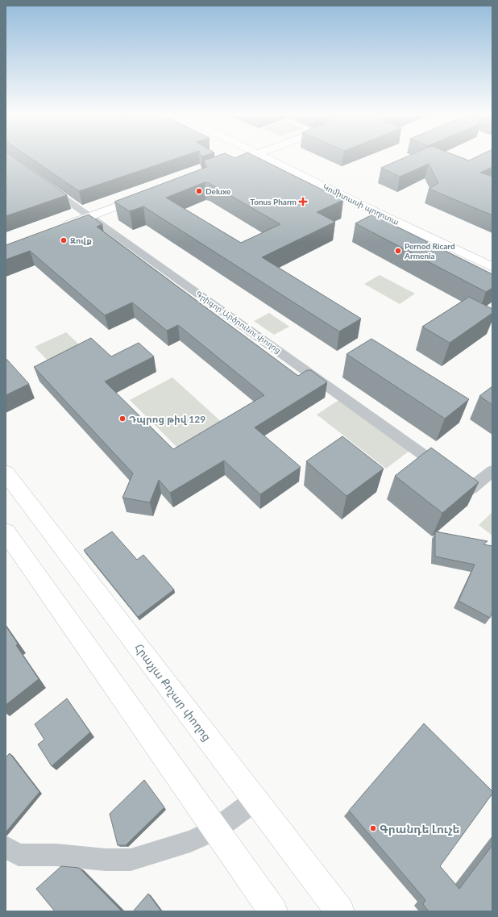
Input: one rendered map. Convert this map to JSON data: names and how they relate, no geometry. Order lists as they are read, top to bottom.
{
  "streets": {
    "main road": ["Կոմիտասի պողոտա", "Հրաչյա Քոչար փողոց"],
    "street": ["Գրիգոր Արծրունու փողոց"]
  },
  "places": {
    "other": [
      "Deluxe",
      "Զովք",
      "Pernod Ricard Armenia",
      "Դպրոց թիվ 129",
      "Գրանդե Լուչե"
    ],
    "health": ["Tonus Pharm"]
  }
}
